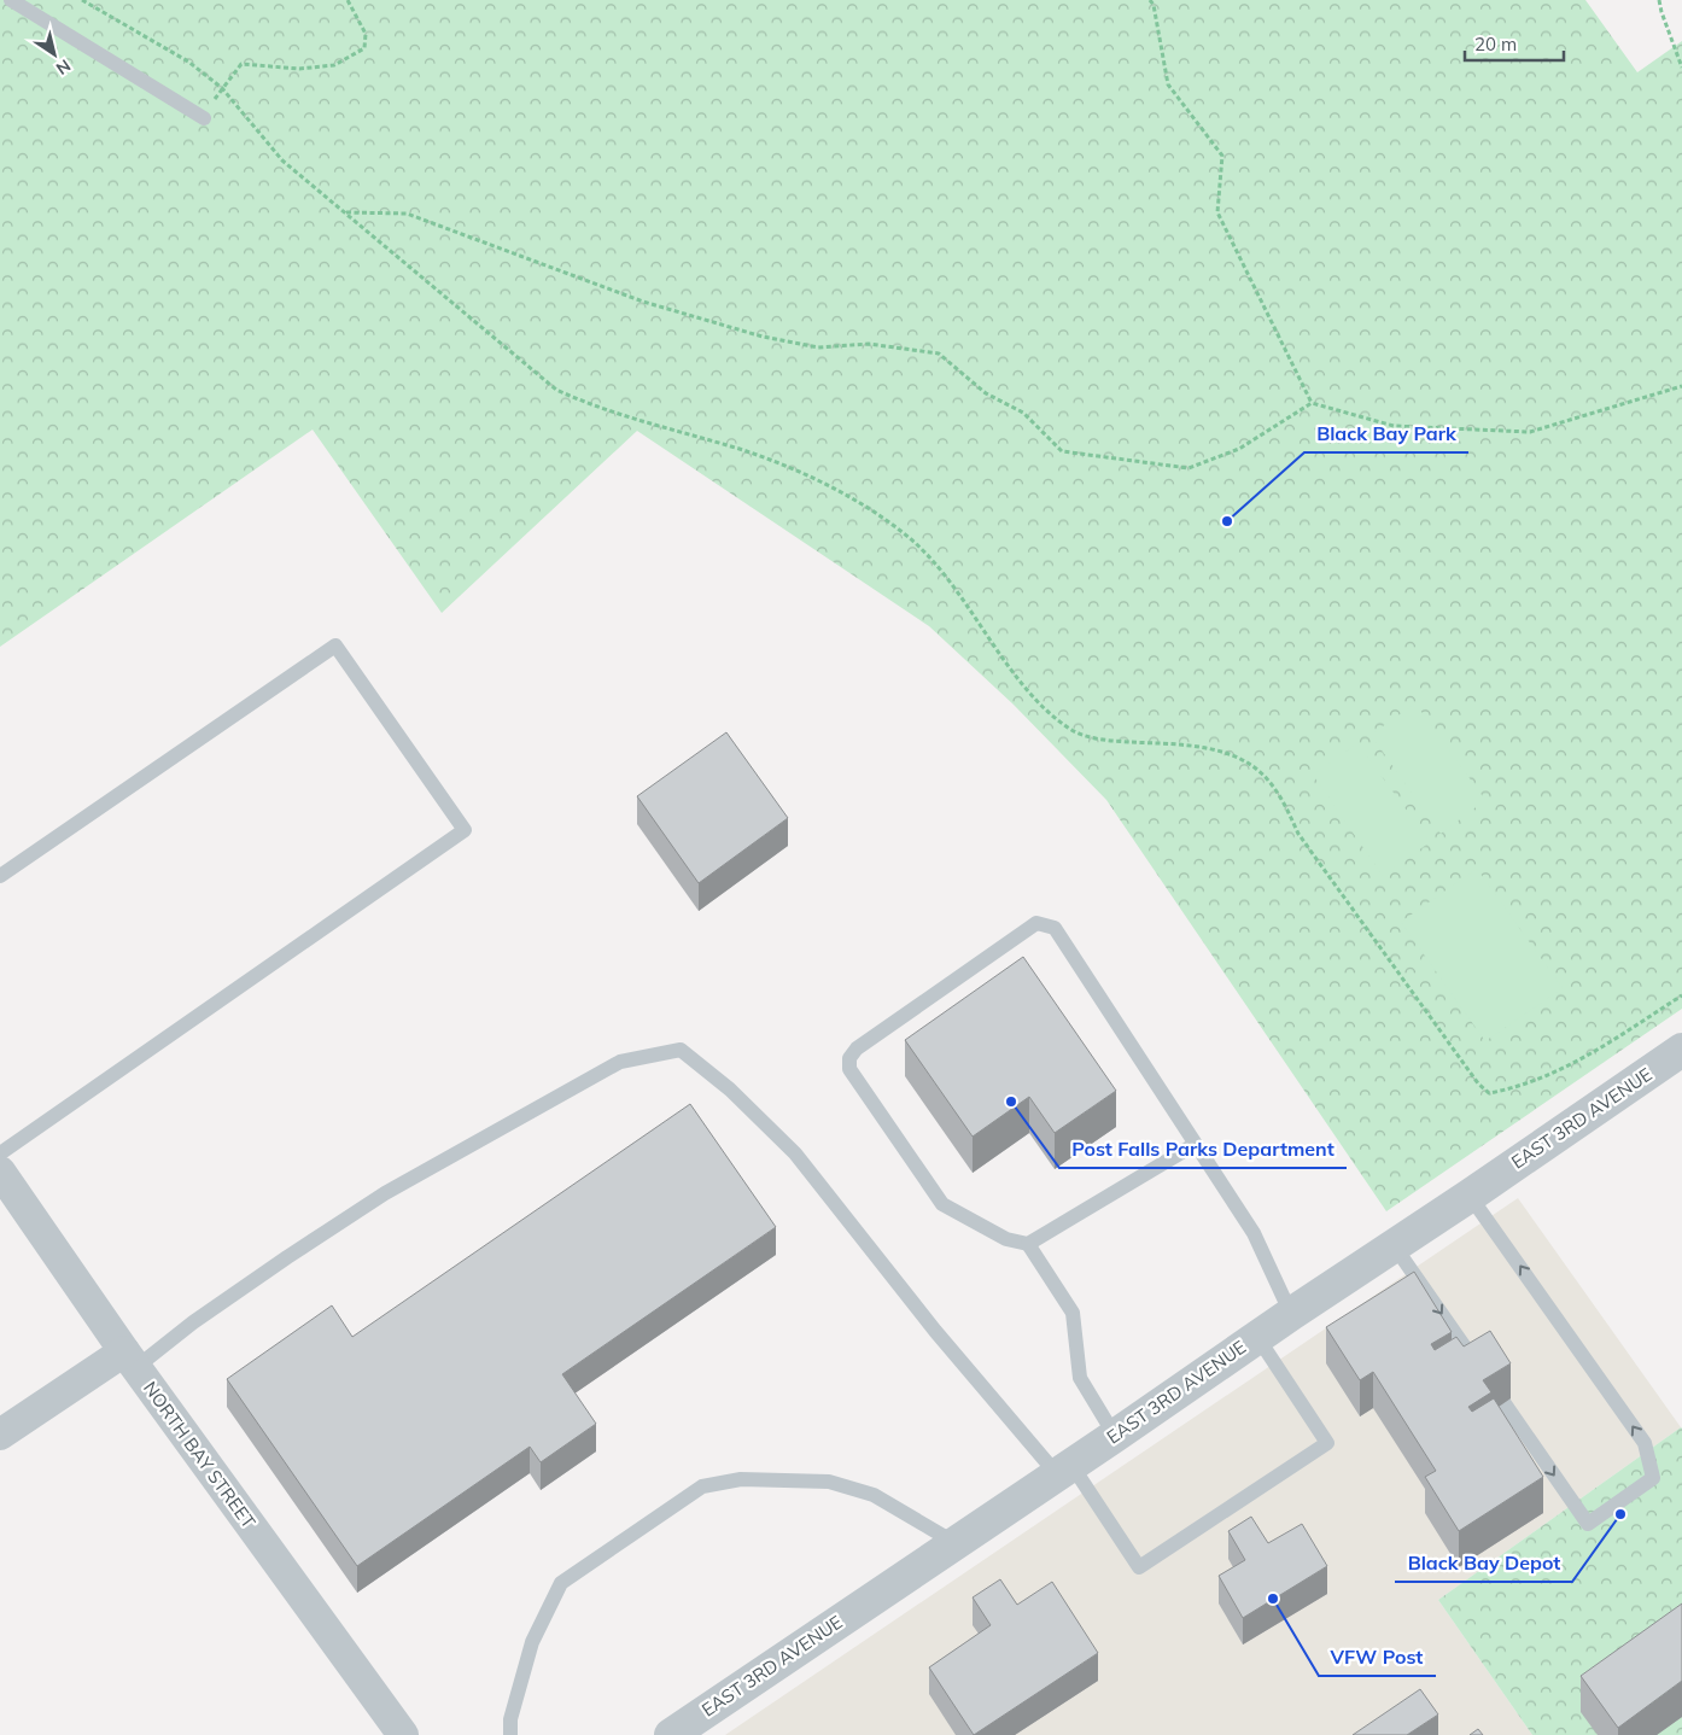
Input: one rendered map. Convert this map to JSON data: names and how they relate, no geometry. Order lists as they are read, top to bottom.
{
  "streets": {
    "street": ["EAST 3RD AVENUE", "NORTH BAY STREET"]
  },
  "places": [
    "Black Bay Park",
    "Post Falls Parks Department",
    "Black Bay Depot",
    "VFW Post"
  ],
  "scale_bar": "20 m",
  "north": "bottom right"
}
